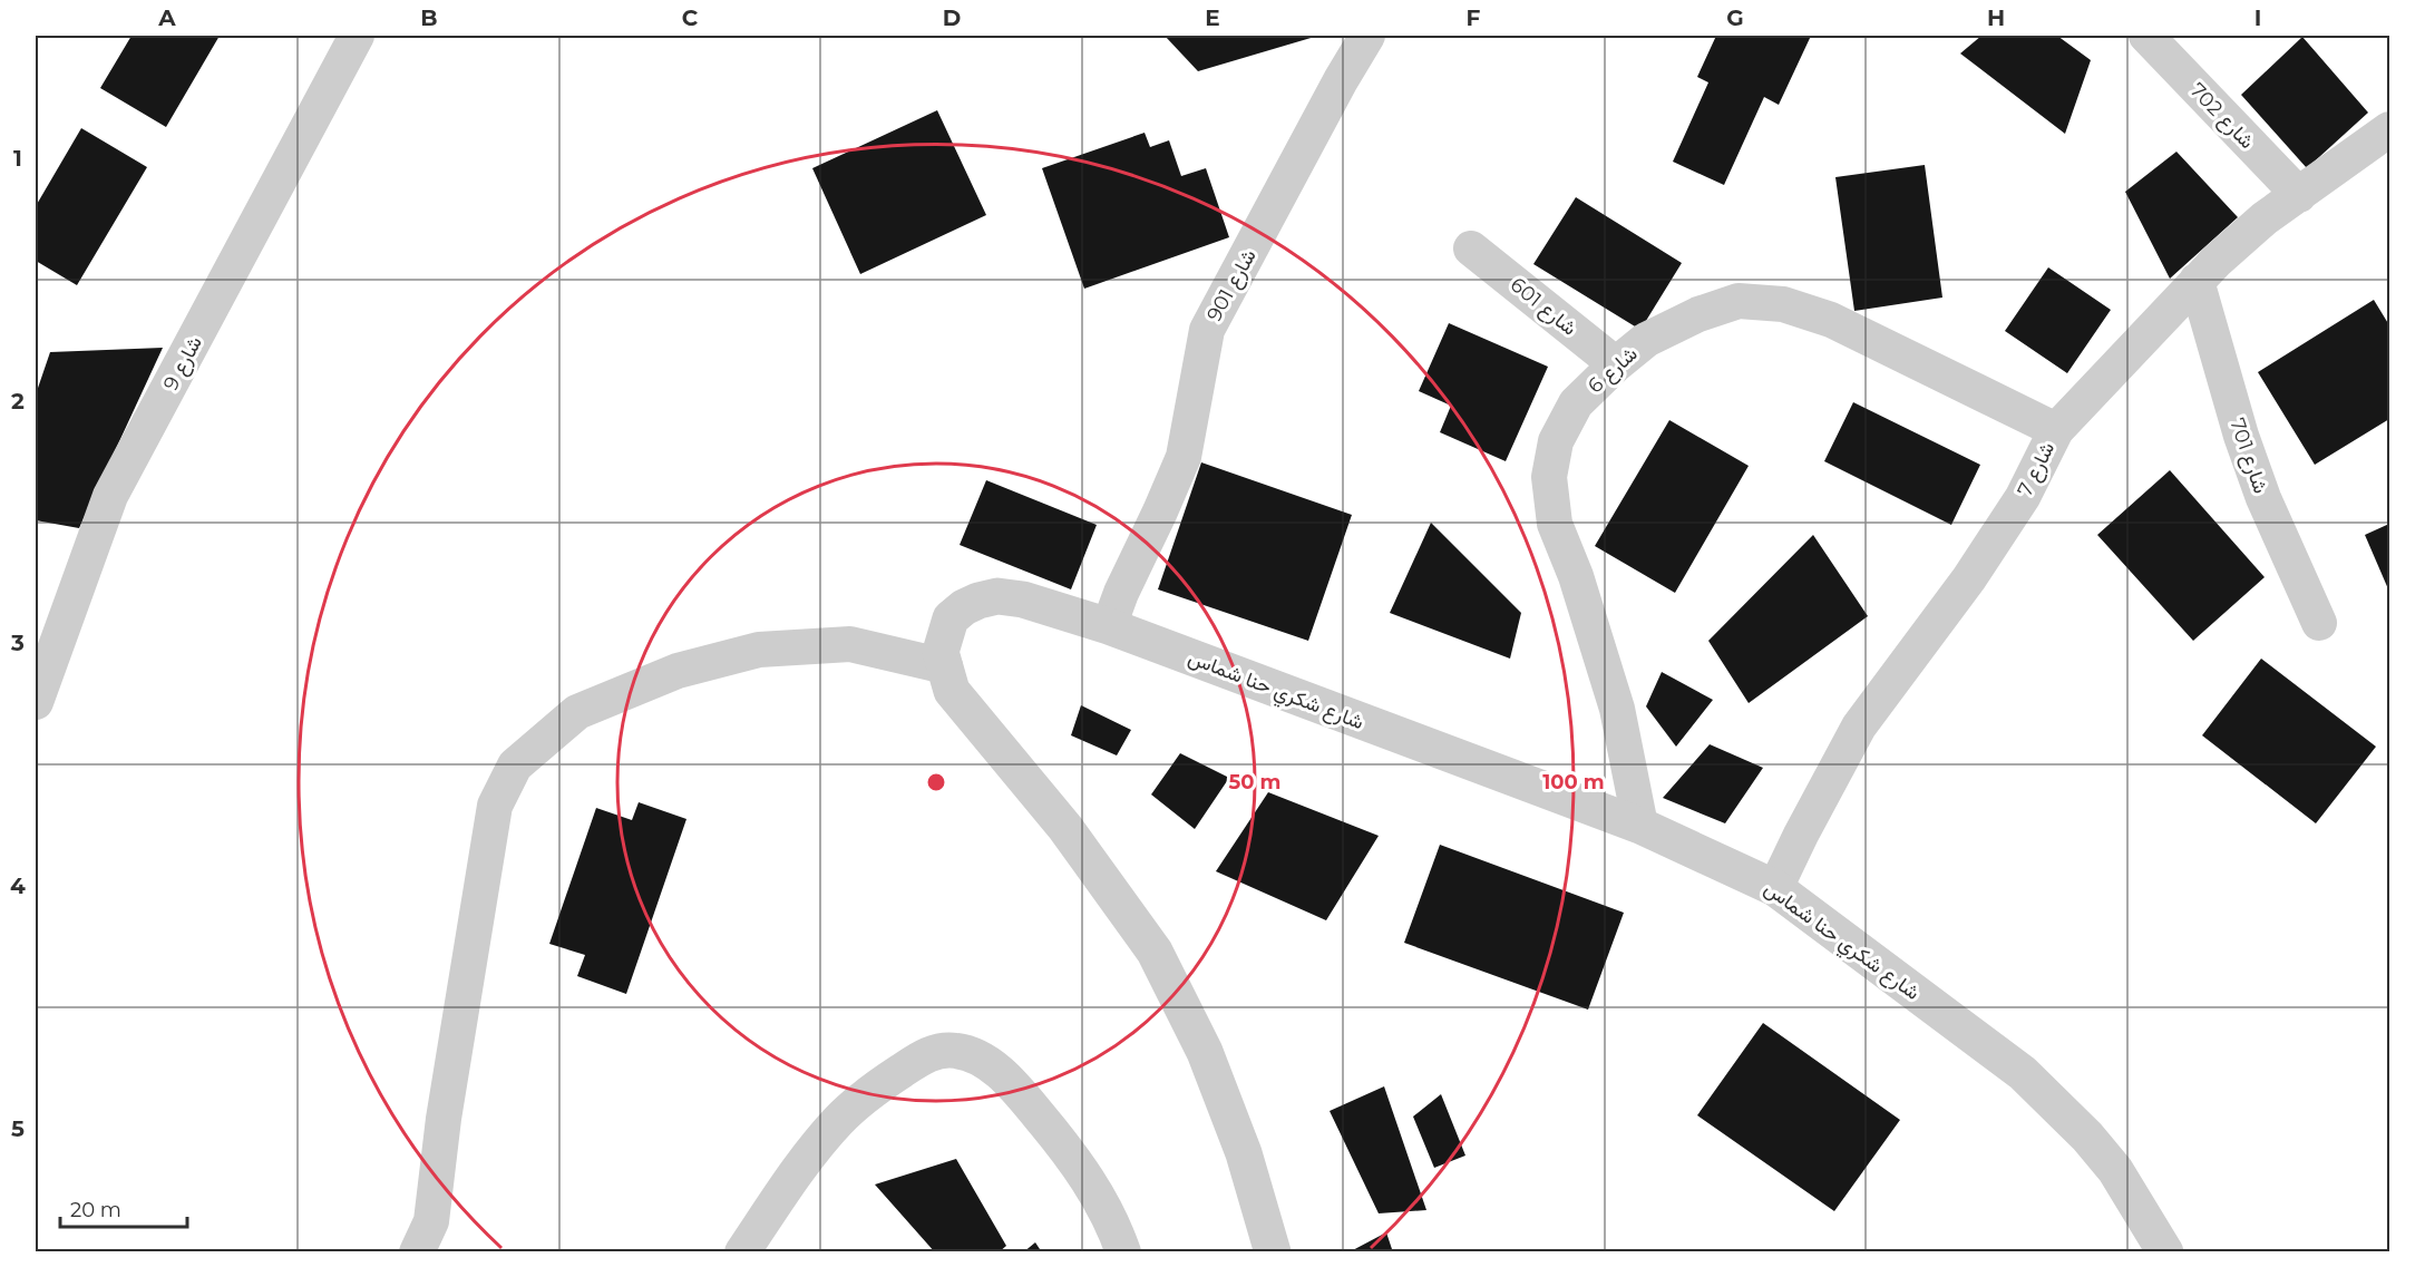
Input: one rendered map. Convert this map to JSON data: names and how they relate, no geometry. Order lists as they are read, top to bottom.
{
  "streets": {
    "street": [
      "شارع 702",
      "شارع 901",
      "شارع 601",
      "شارع 9",
      "شارع 6",
      "شارع 701",
      "شارع 7",
      "شارع شكري حنا شماس"
    ]
  },
  "crossings": [
    ["شارع 702", "شارع 7"],
    ["شارع 901", "شارع شكري حنا شماس"],
    ["شارع 601", "شارع 6"],
    ["شارع 6", "شارع 7"],
    ["شارع 6", "شارع شكري حنا شماس"],
    ["شارع 701", "شارع 7"],
    ["شارع 7", "شارع شكري حنا شماس"]
  ],
  "scale_bar": "20 m",
  "grid": {
    "columns": [
      "A",
      "B",
      "C",
      "D",
      "E",
      "F",
      "G",
      "H",
      "I"
    ],
    "rows": [
      "1",
      "2",
      "3",
      "4",
      "5"
    ]
  },
  "rings": ["50 m", "100 m"]
}
